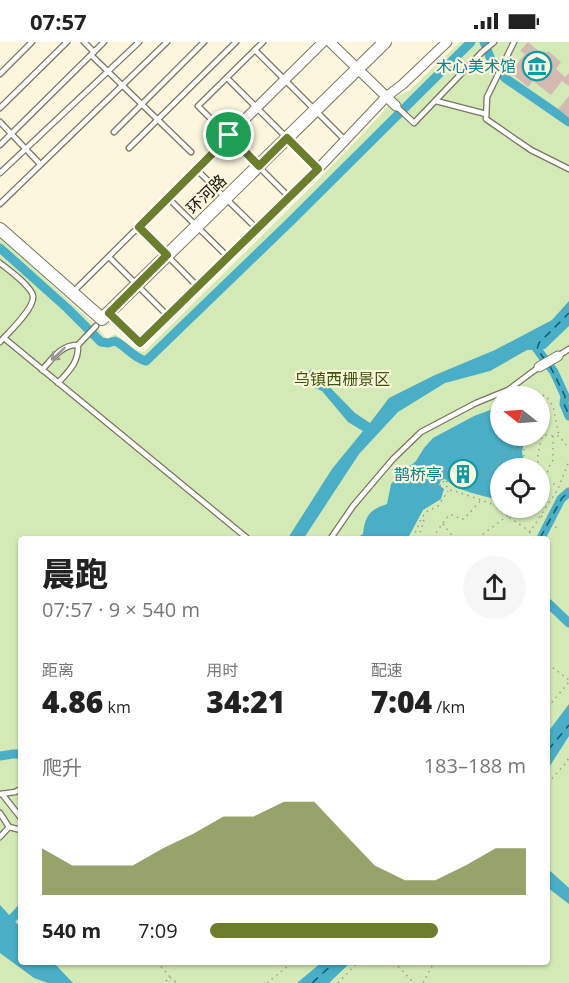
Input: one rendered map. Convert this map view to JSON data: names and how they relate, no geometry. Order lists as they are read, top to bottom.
{
  "streets": {
    "street": ["环河路"]
  },
  "parks": ["乌镇西栅景区"],
  "places": {
    "museum": ["木心美术馆"],
    "building": ["鹊桥亭"]
  },
  "north": "left",
  "page": {
    "status": "07:57",
    "heading": ["晨跑", "07:57 · 9 × 540 m"],
    "stats": [
      ["距离", "4.86 km"],
      ["用时", "34:21"],
      ["配速", "7:04 /km"]
    ],
    "chart": ["爬升", "183–188 m"],
    "list": [
      {
        "name": "540 m",
        "note": "7:09"
      }
    ]
  }
}
